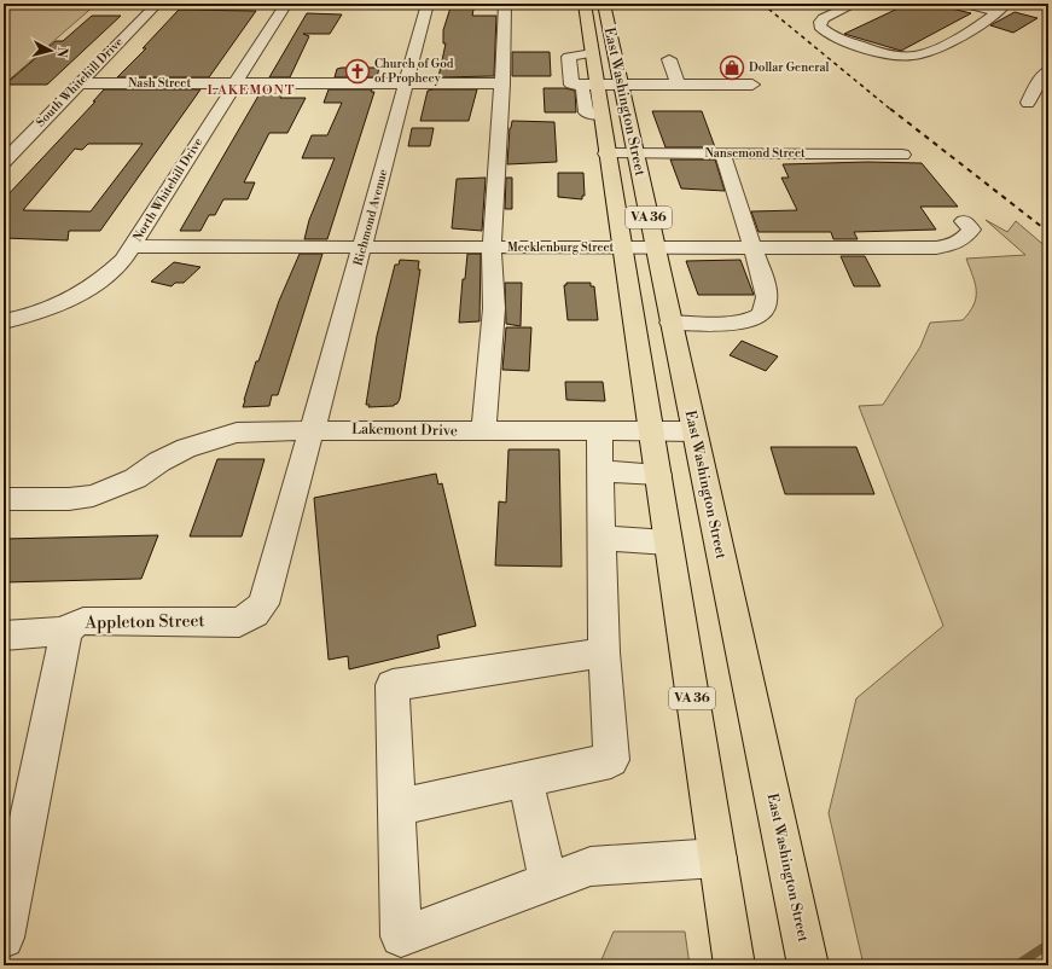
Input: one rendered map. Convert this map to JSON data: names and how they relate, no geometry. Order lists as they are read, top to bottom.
{
  "streets": {
    "highway": ["East Washington Street", "VA 36"],
    "street": [
      "South Whitehill Drive",
      "Nash Street",
      "Nansemond Street",
      "North Whitehill Drive",
      "Richmond Avenue",
      "Mecklenburg Street",
      "Lakemont Drive",
      "Appleton Street"
    ]
  },
  "crossings": [
    ["South Whitehill Drive", "Nash Street"],
    ["Nash Street", "North Whitehill Drive"],
    ["Nash Street", "Richmond Avenue"],
    ["East Washington Street", "Nansemond Street"],
    ["East Washington Street", "Mecklenburg Street"],
    ["East Washington Street", "Lakemont Drive"],
    ["North Whitehill Drive", "Mecklenburg Street"],
    ["Richmond Avenue", "Mecklenburg Street"],
    ["Richmond Avenue", "Lakemont Drive"],
    ["Richmond Avenue", "Appleton Street"],
    ["Lakemont Drive", "Appleton Street"]
  ],
  "districts": ["LAKEMONT"],
  "places": {
    "shop": ["Dollar General"],
    "church": ["Church of God of Prophecy"]
  },
  "north": "right"
}
